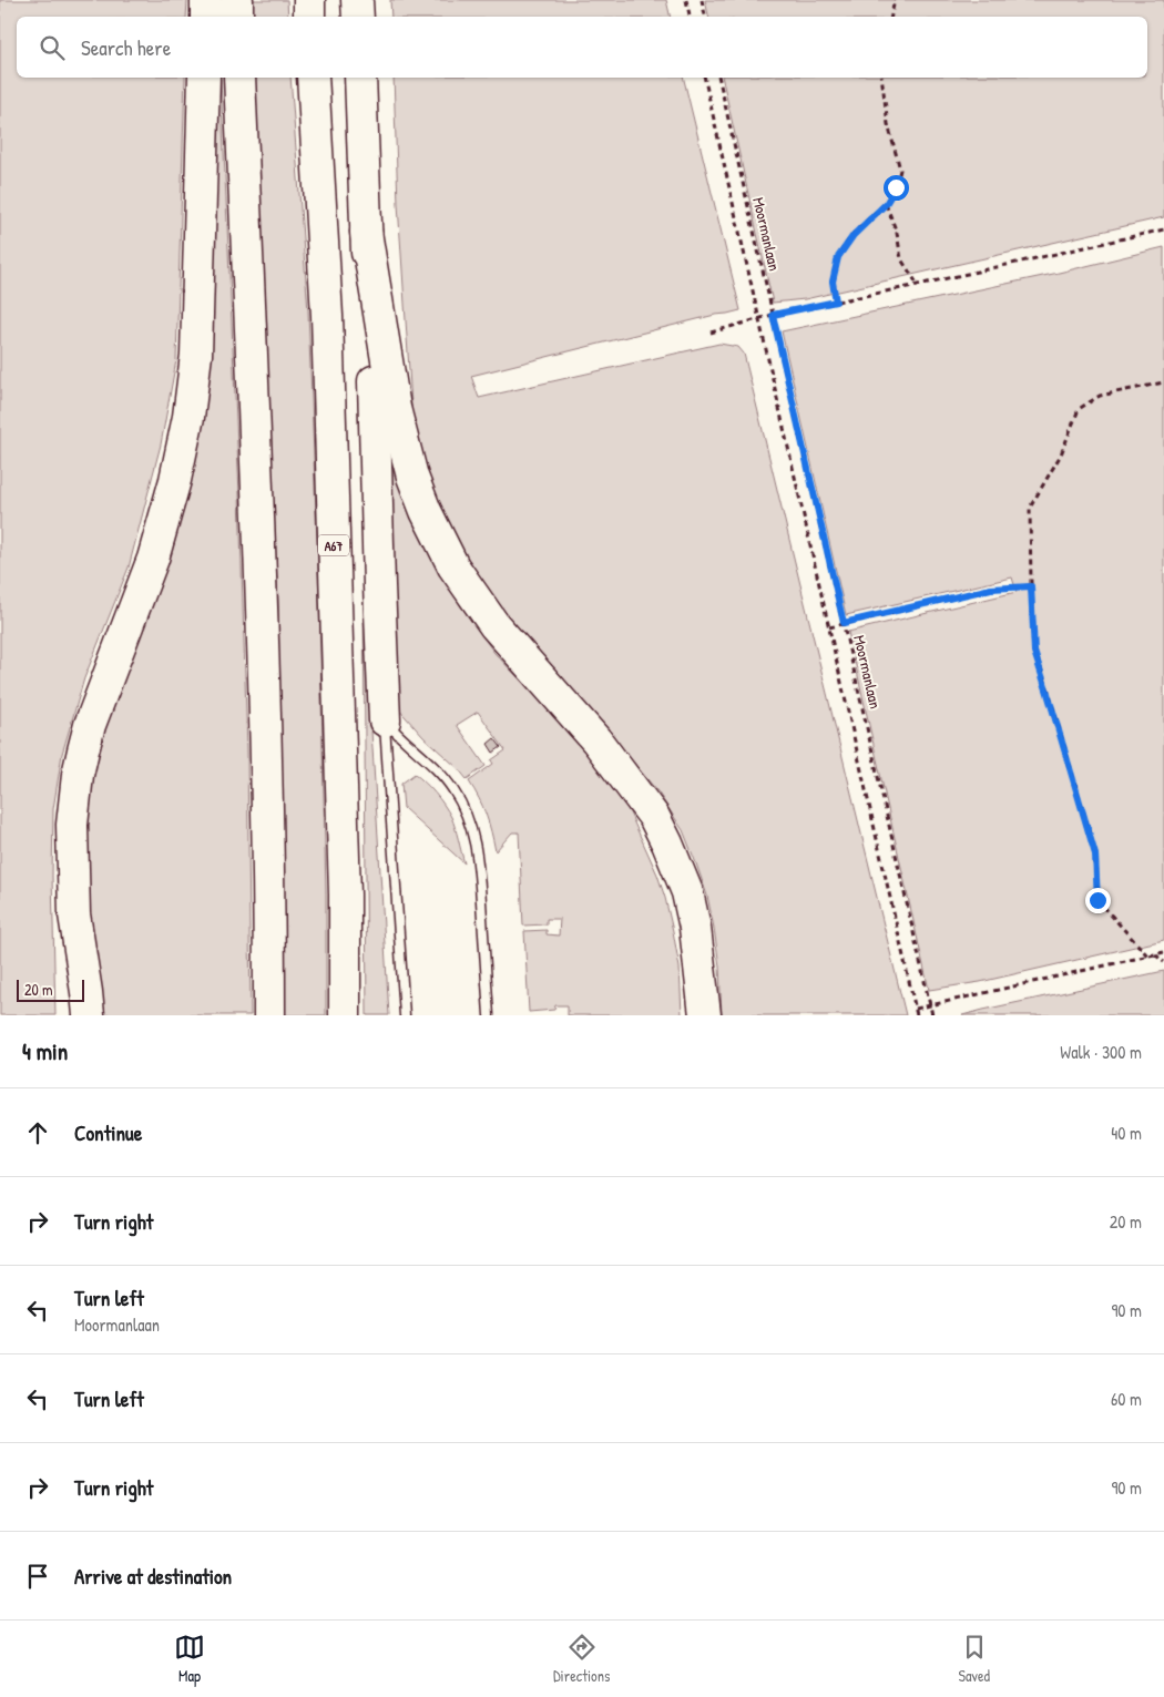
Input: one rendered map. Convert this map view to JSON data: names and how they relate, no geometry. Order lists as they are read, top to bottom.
{
  "streets": {
    "highway": ["A67"],
    "path": ["Moormanlaan"]
  },
  "scale_bar": "20 m",
  "page": {
    "search": "Search here",
    "scale": "20 m",
    "heading": ["4 min", "Walk · 300 m"],
    "list": [
      ["Continue", "40 m"],
      ["Turn right", "20 m"],
      ["Turn left", "Moormanlaan", "90 m"],
      ["Turn left", "60 m"],
      ["Turn right", "90 m"],
      "Arrive at destination"
    ],
    "nav": ["Map", "Directions", "Saved"]
  }
}
